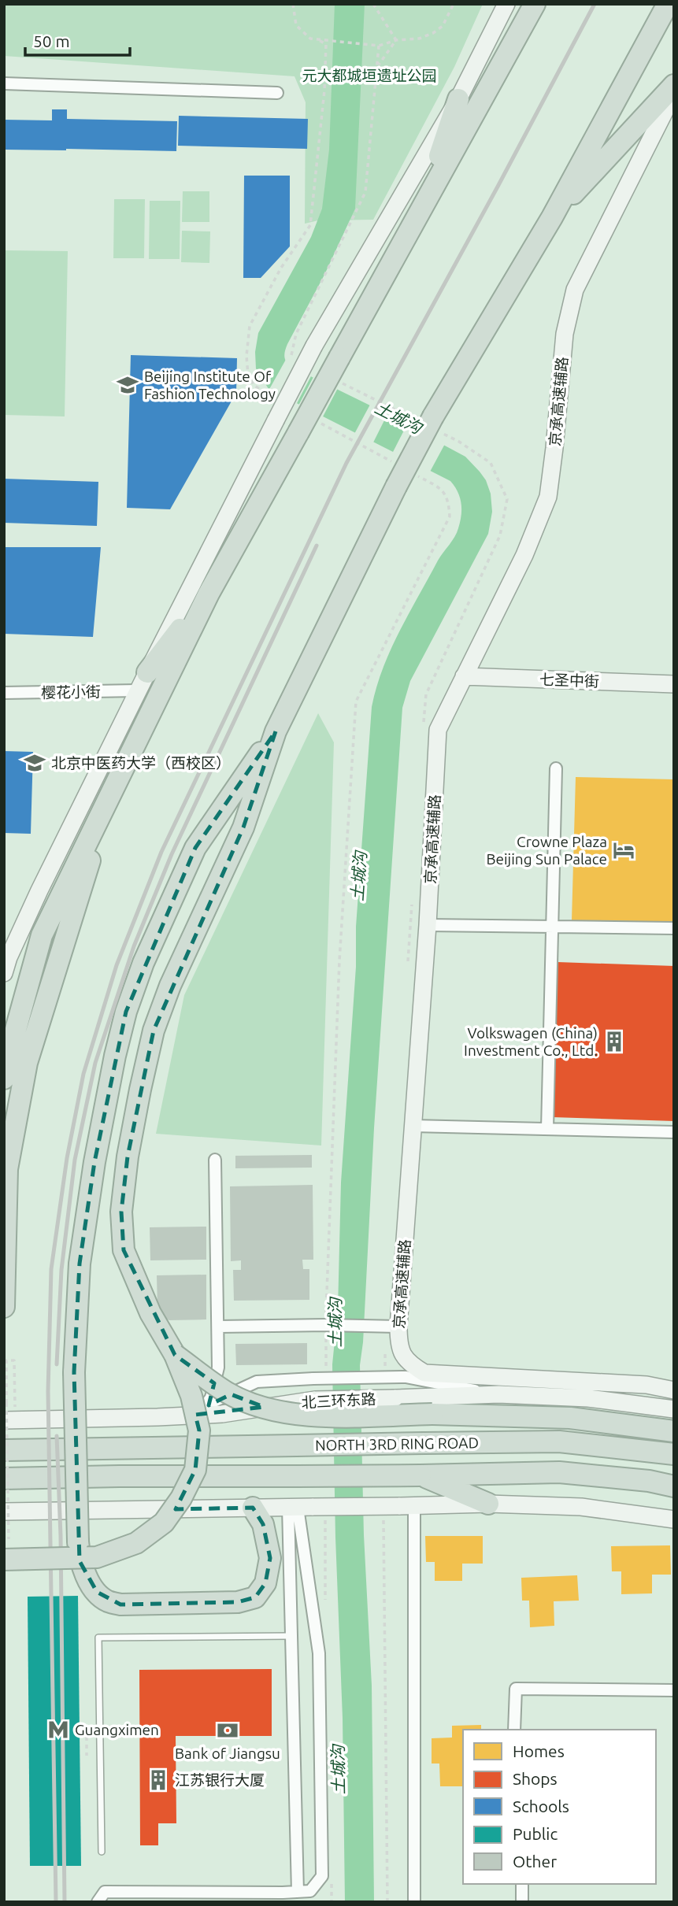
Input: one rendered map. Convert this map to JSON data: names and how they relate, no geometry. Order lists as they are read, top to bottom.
{
  "streets": {
    "highway": ["NORTH 3RD RING ROAD"],
    "street": [
      "京承高速辅路",
      "七圣中街",
      "樱花小街",
      "北三环东路"
    ]
  },
  "crossings": [
    ["京承高速辅路", "七圣中街"]
  ],
  "water": ["土城沟"],
  "parks": ["元大都城垣遗址公园"],
  "places": {
    "school or university": ["Beijing Institute Of Fashion Technology", "北京中医药大学（西校区）"],
    "hotel": ["Crowne Plaza Beijing Sun Palace"],
    "building": ["Volkswagen (China) Investment Co., Ltd.", "江苏银行大厦"],
    "metro station": ["Guangximen"],
    "bank": ["Bank of Jiangsu"]
  },
  "legend": [
    "Homes",
    "Shops",
    "Schools",
    "Public",
    "Other"
  ],
  "scale_bar": "50 m"
}
